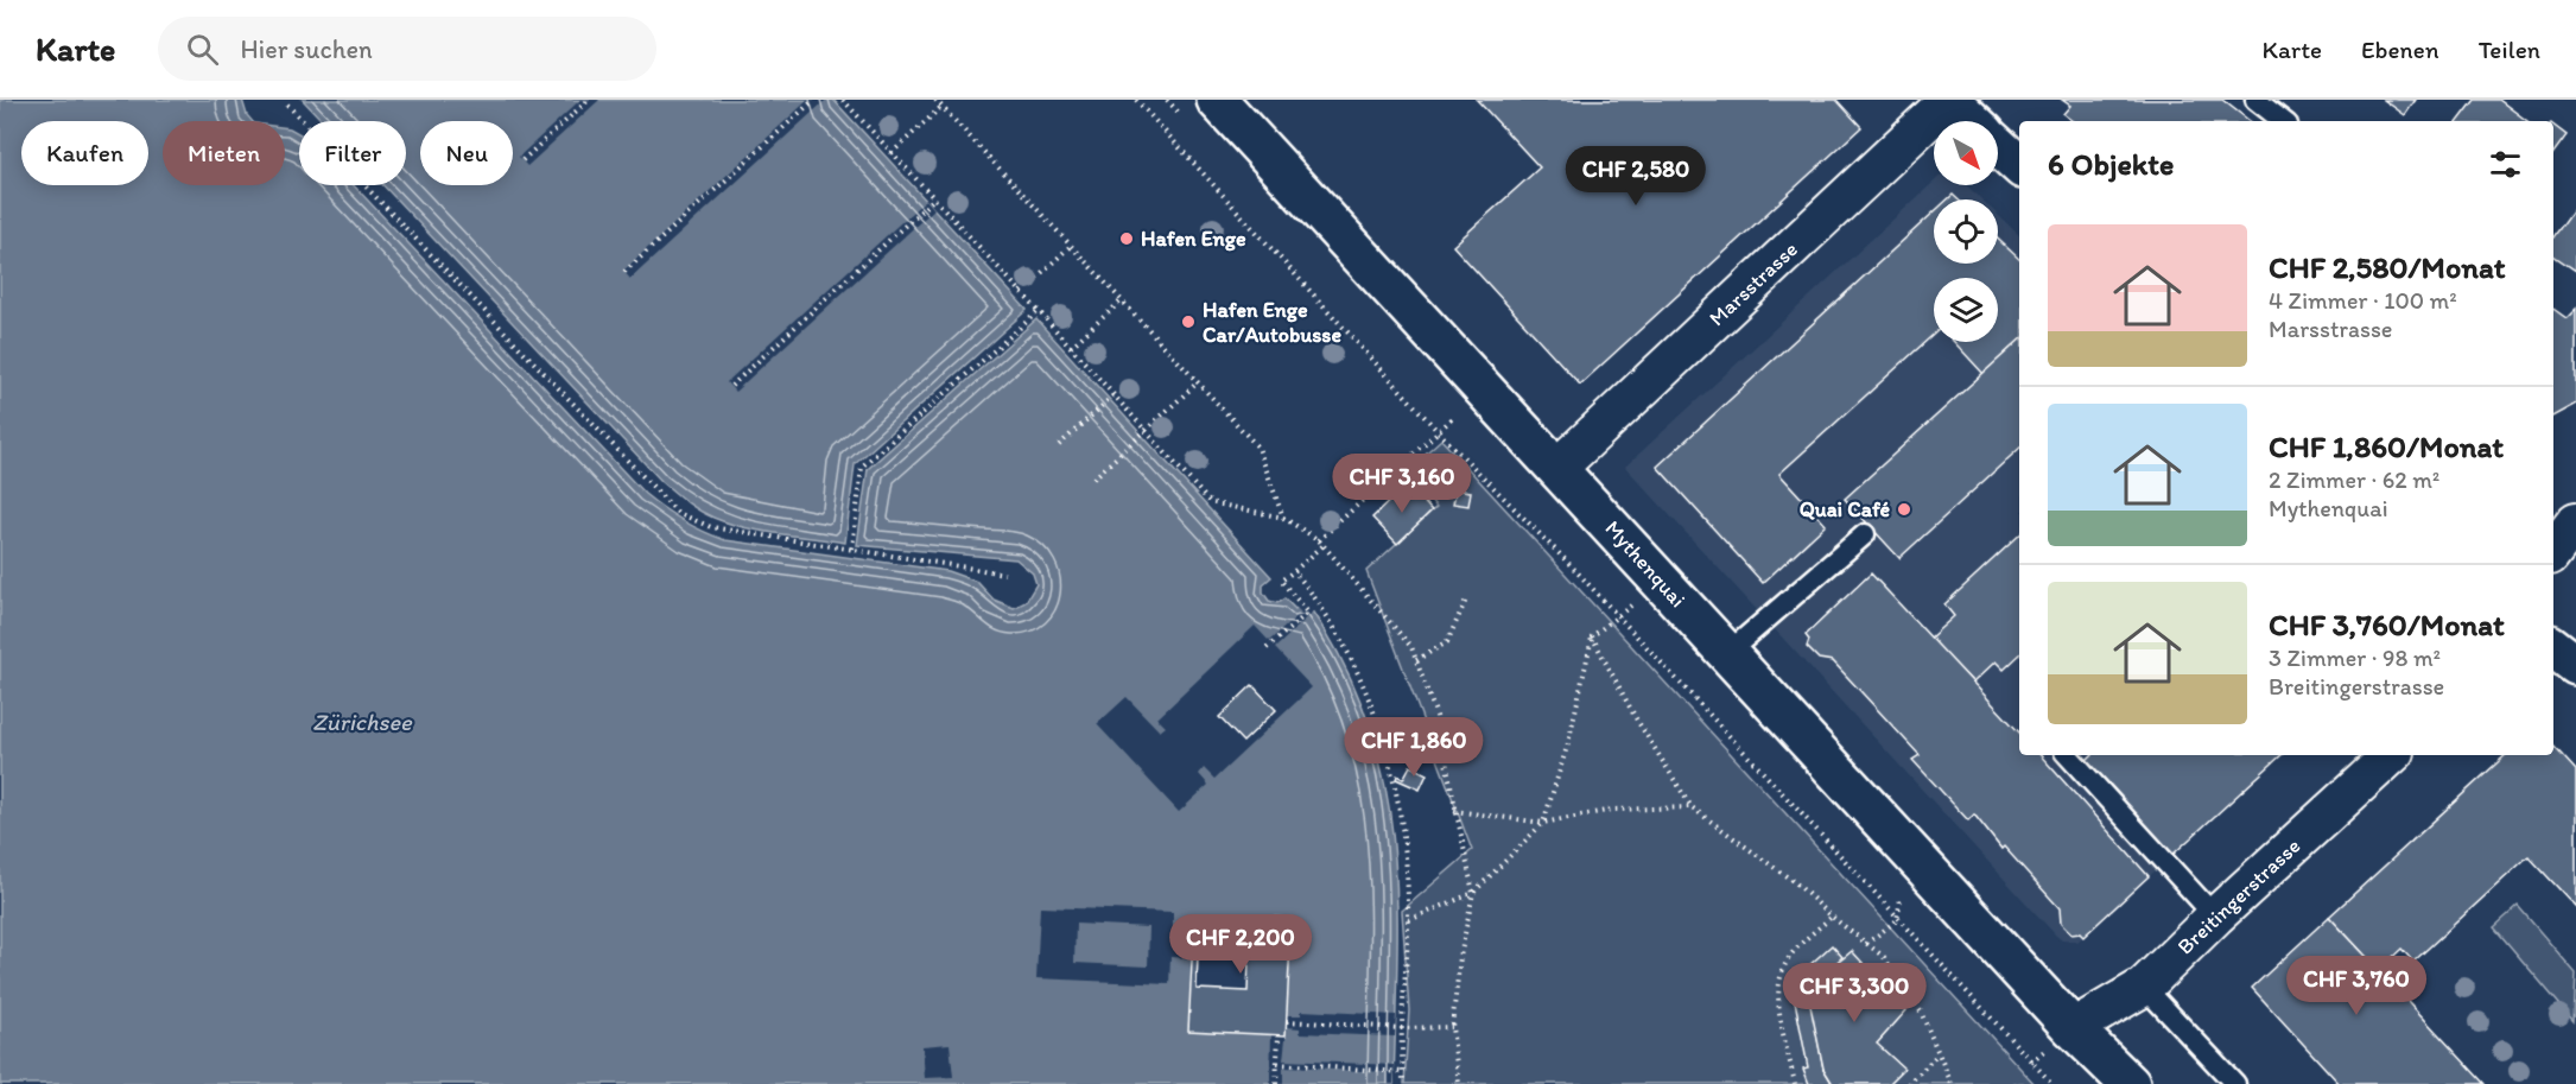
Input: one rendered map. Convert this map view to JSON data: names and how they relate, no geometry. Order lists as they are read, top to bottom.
{
  "streets": {
    "main road": ["Mythenquai"],
    "street": ["Marsstrasse", "Breitingerstrasse"]
  },
  "crossings": [
    ["Marsstrasse", "Mythenquai"],
    ["Mythenquai", "Breitingerstrasse"]
  ],
  "water": ["Zürichsee"],
  "places": ["Hafen Enge", "Hafen Enge Car/Autobusse", "Quai Café"],
  "north": "bottom right",
  "page": {
    "header": "Karte",
    "search": "Hier suchen",
    "nav": ["Karte", "Ebenen", "Teilen"],
    "chip": [
      "Kaufen",
      "Mieten",
      "Filter",
      "Neu"
    ],
    "heading": "6 Objekte",
    "price": [
      "CHF 2,580",
      "CHF 3,160",
      "CHF 1,860",
      "CHF 2,200",
      "CHF 3,760",
      "CHF 3,300"
    ],
    "list": [
      {
        "name": "CHF 2,580/Monat",
        "note": "4 Zimmer · 100 m² · Marsstrasse"
      },
      {
        "name": "CHF 1,860/Monat",
        "note": "2 Zimmer · 62 m² · Mythenquai"
      },
      {
        "name": "CHF 3,760/Monat",
        "note": "3 Zimmer · 98 m² · Breitingerstrasse"
      }
    ]
  }
}
